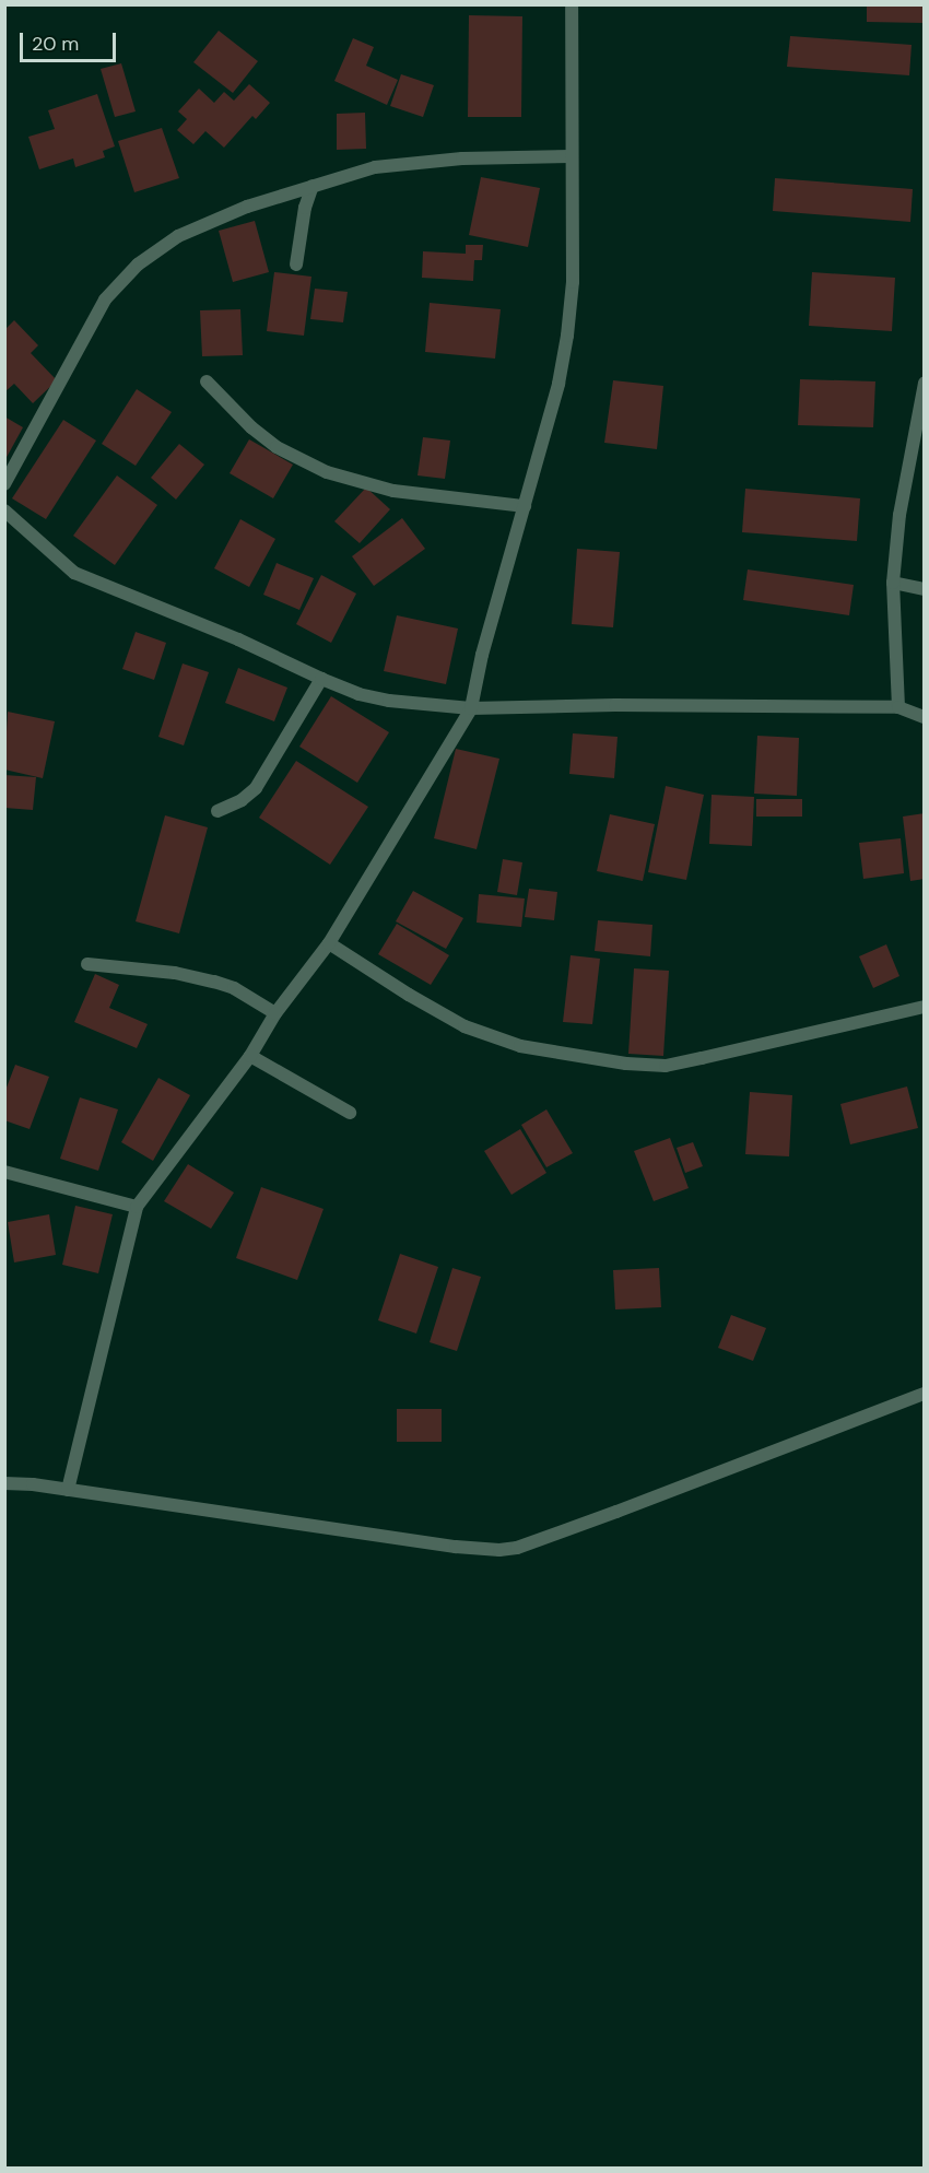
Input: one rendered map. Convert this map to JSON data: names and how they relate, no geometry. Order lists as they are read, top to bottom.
{
  "scale_bar": "20 m"
}
